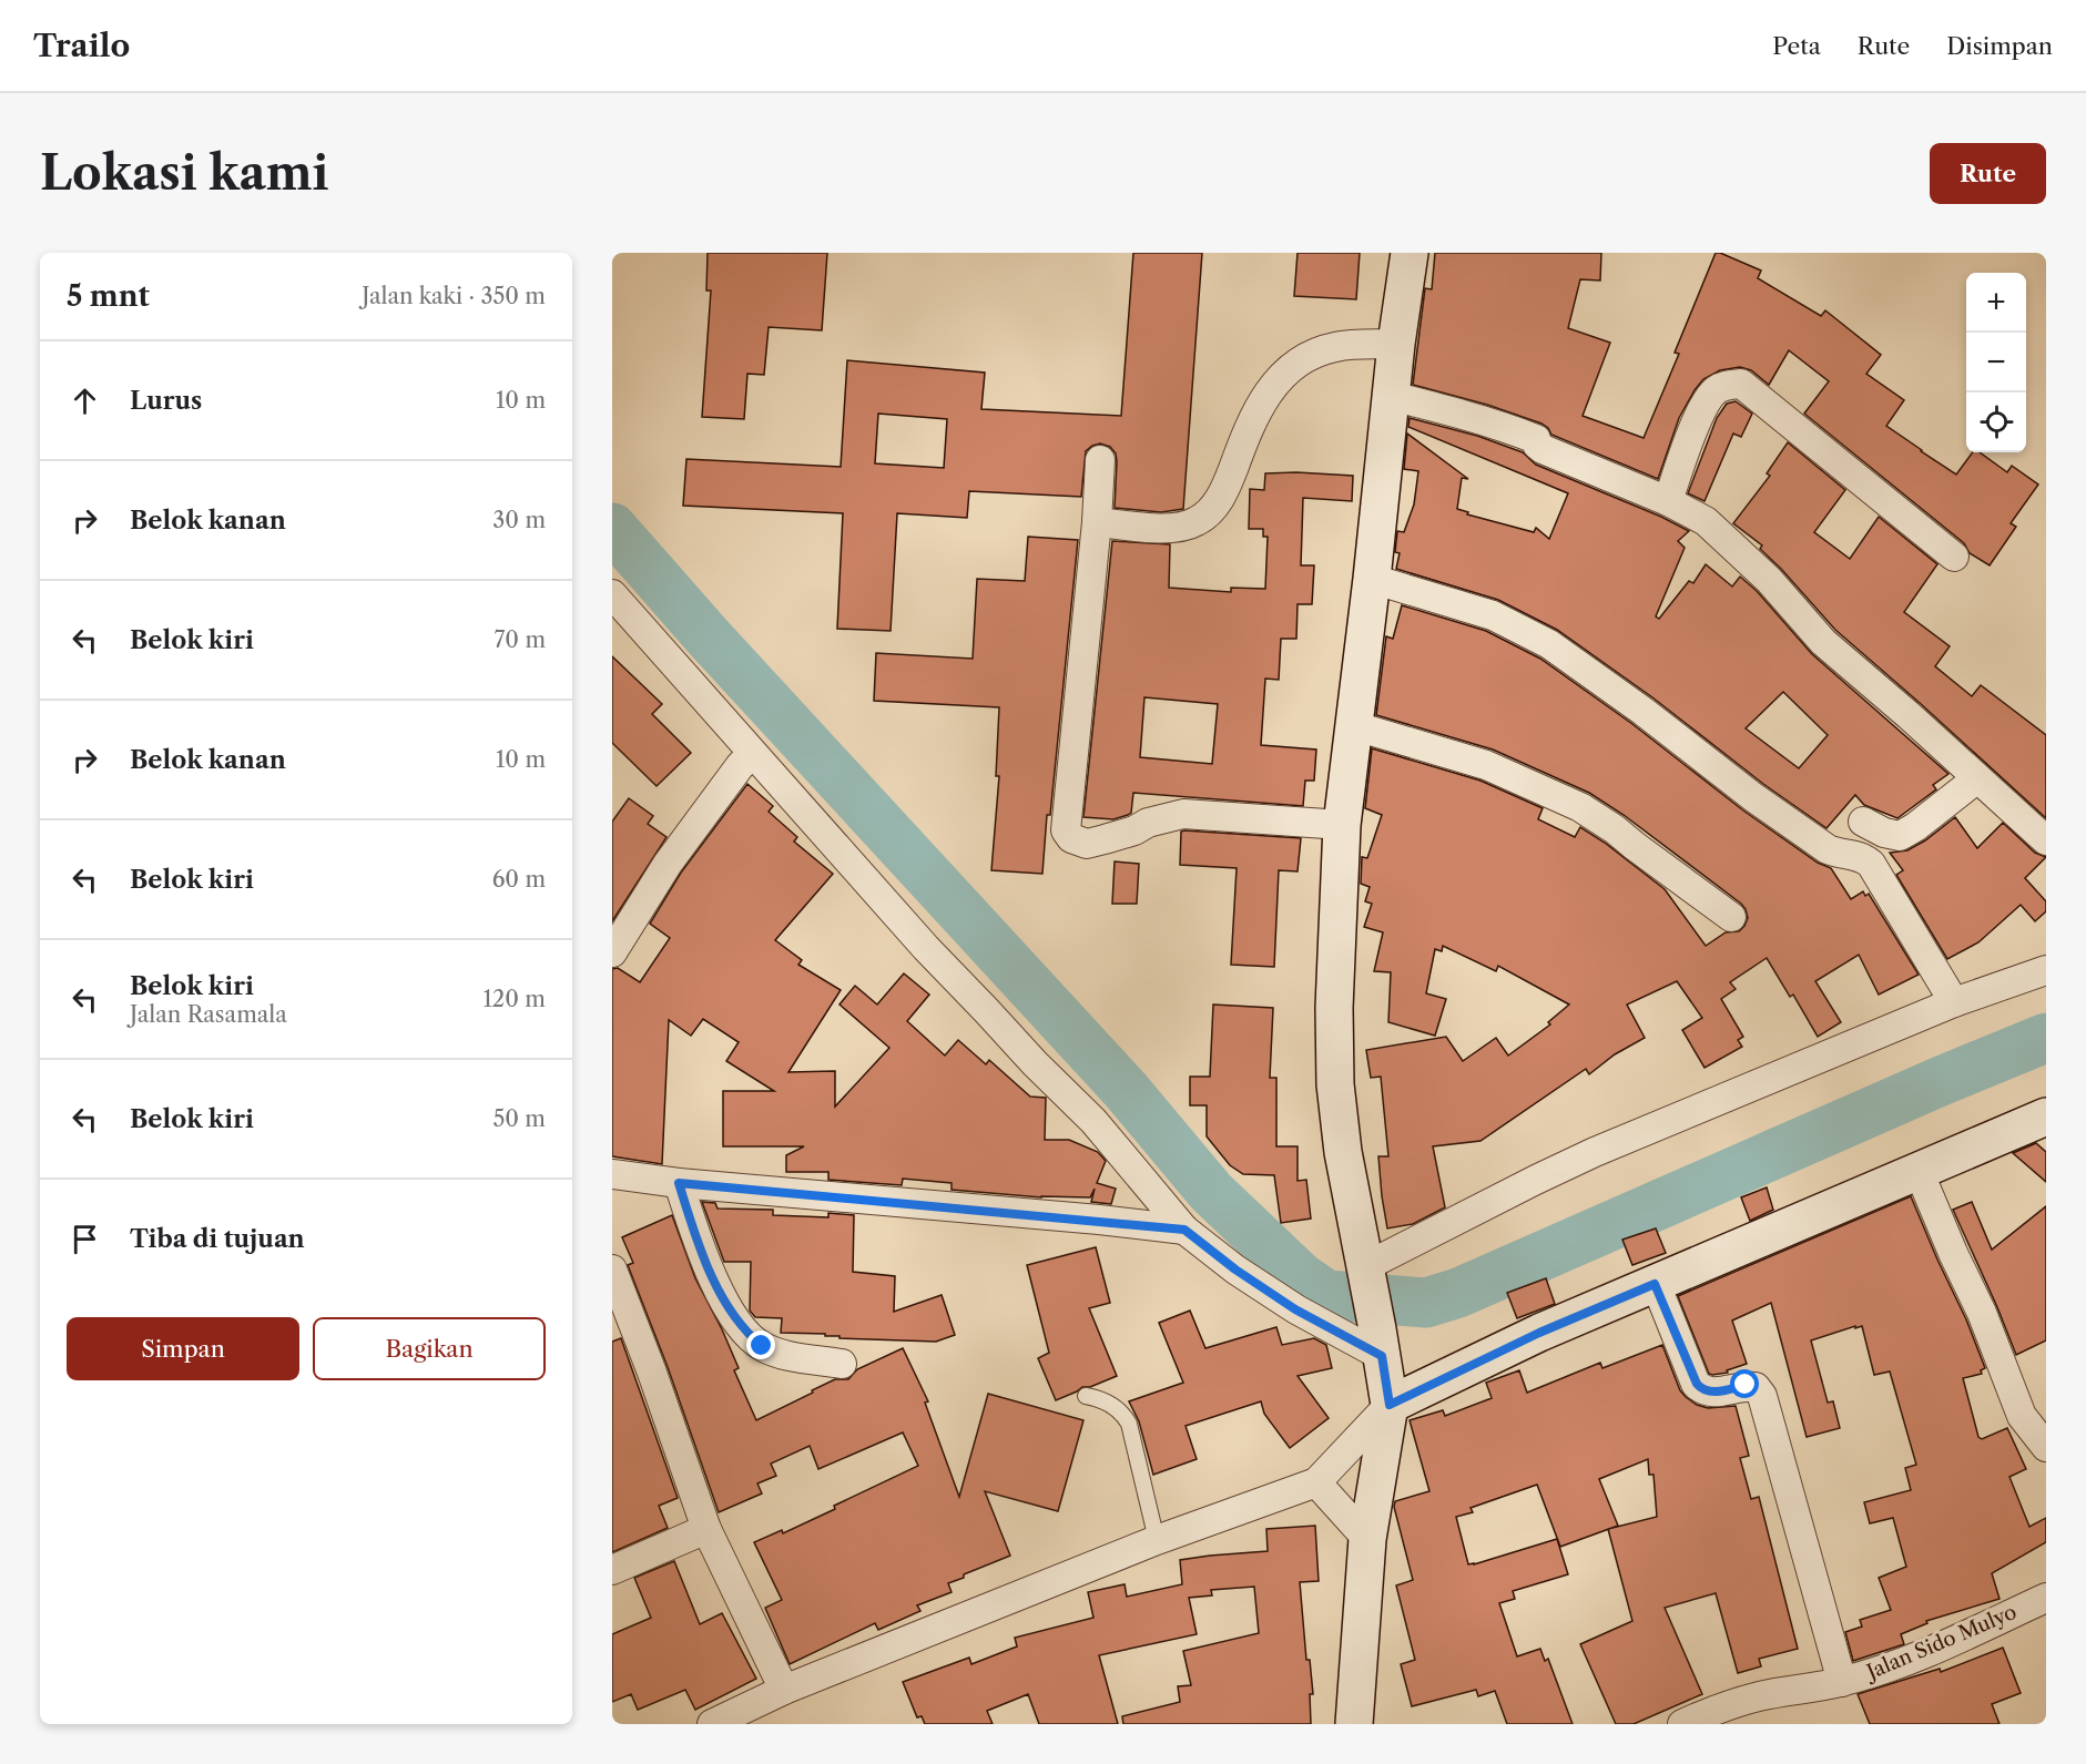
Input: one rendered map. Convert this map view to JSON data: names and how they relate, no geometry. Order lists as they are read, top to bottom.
{
  "streets": {
    "street": ["Jalan Sido Mulyo"]
  },
  "page": {
    "header": "Trailo",
    "nav": ["Peta", "Rute", "Disimpan"],
    "buttons": [
      "Rute",
      ["Simpan", "Bagikan"]
    ],
    "title": "Lokasi kami",
    "heading": ["5 mnt", "Jalan kaki · 350 m"],
    "map_buttons": ["+", "−"],
    "list": [
      ["Lurus", "10 m"],
      ["Belok kanan", "30 m"],
      ["Belok kiri", "70 m"],
      ["Belok kanan", "10 m"],
      ["Belok kiri", "60 m"],
      ["Belok kiri", "Jalan Rasamala", "120 m"],
      ["Belok kiri", "50 m"],
      "Tiba di tujuan"
    ]
  }
}
